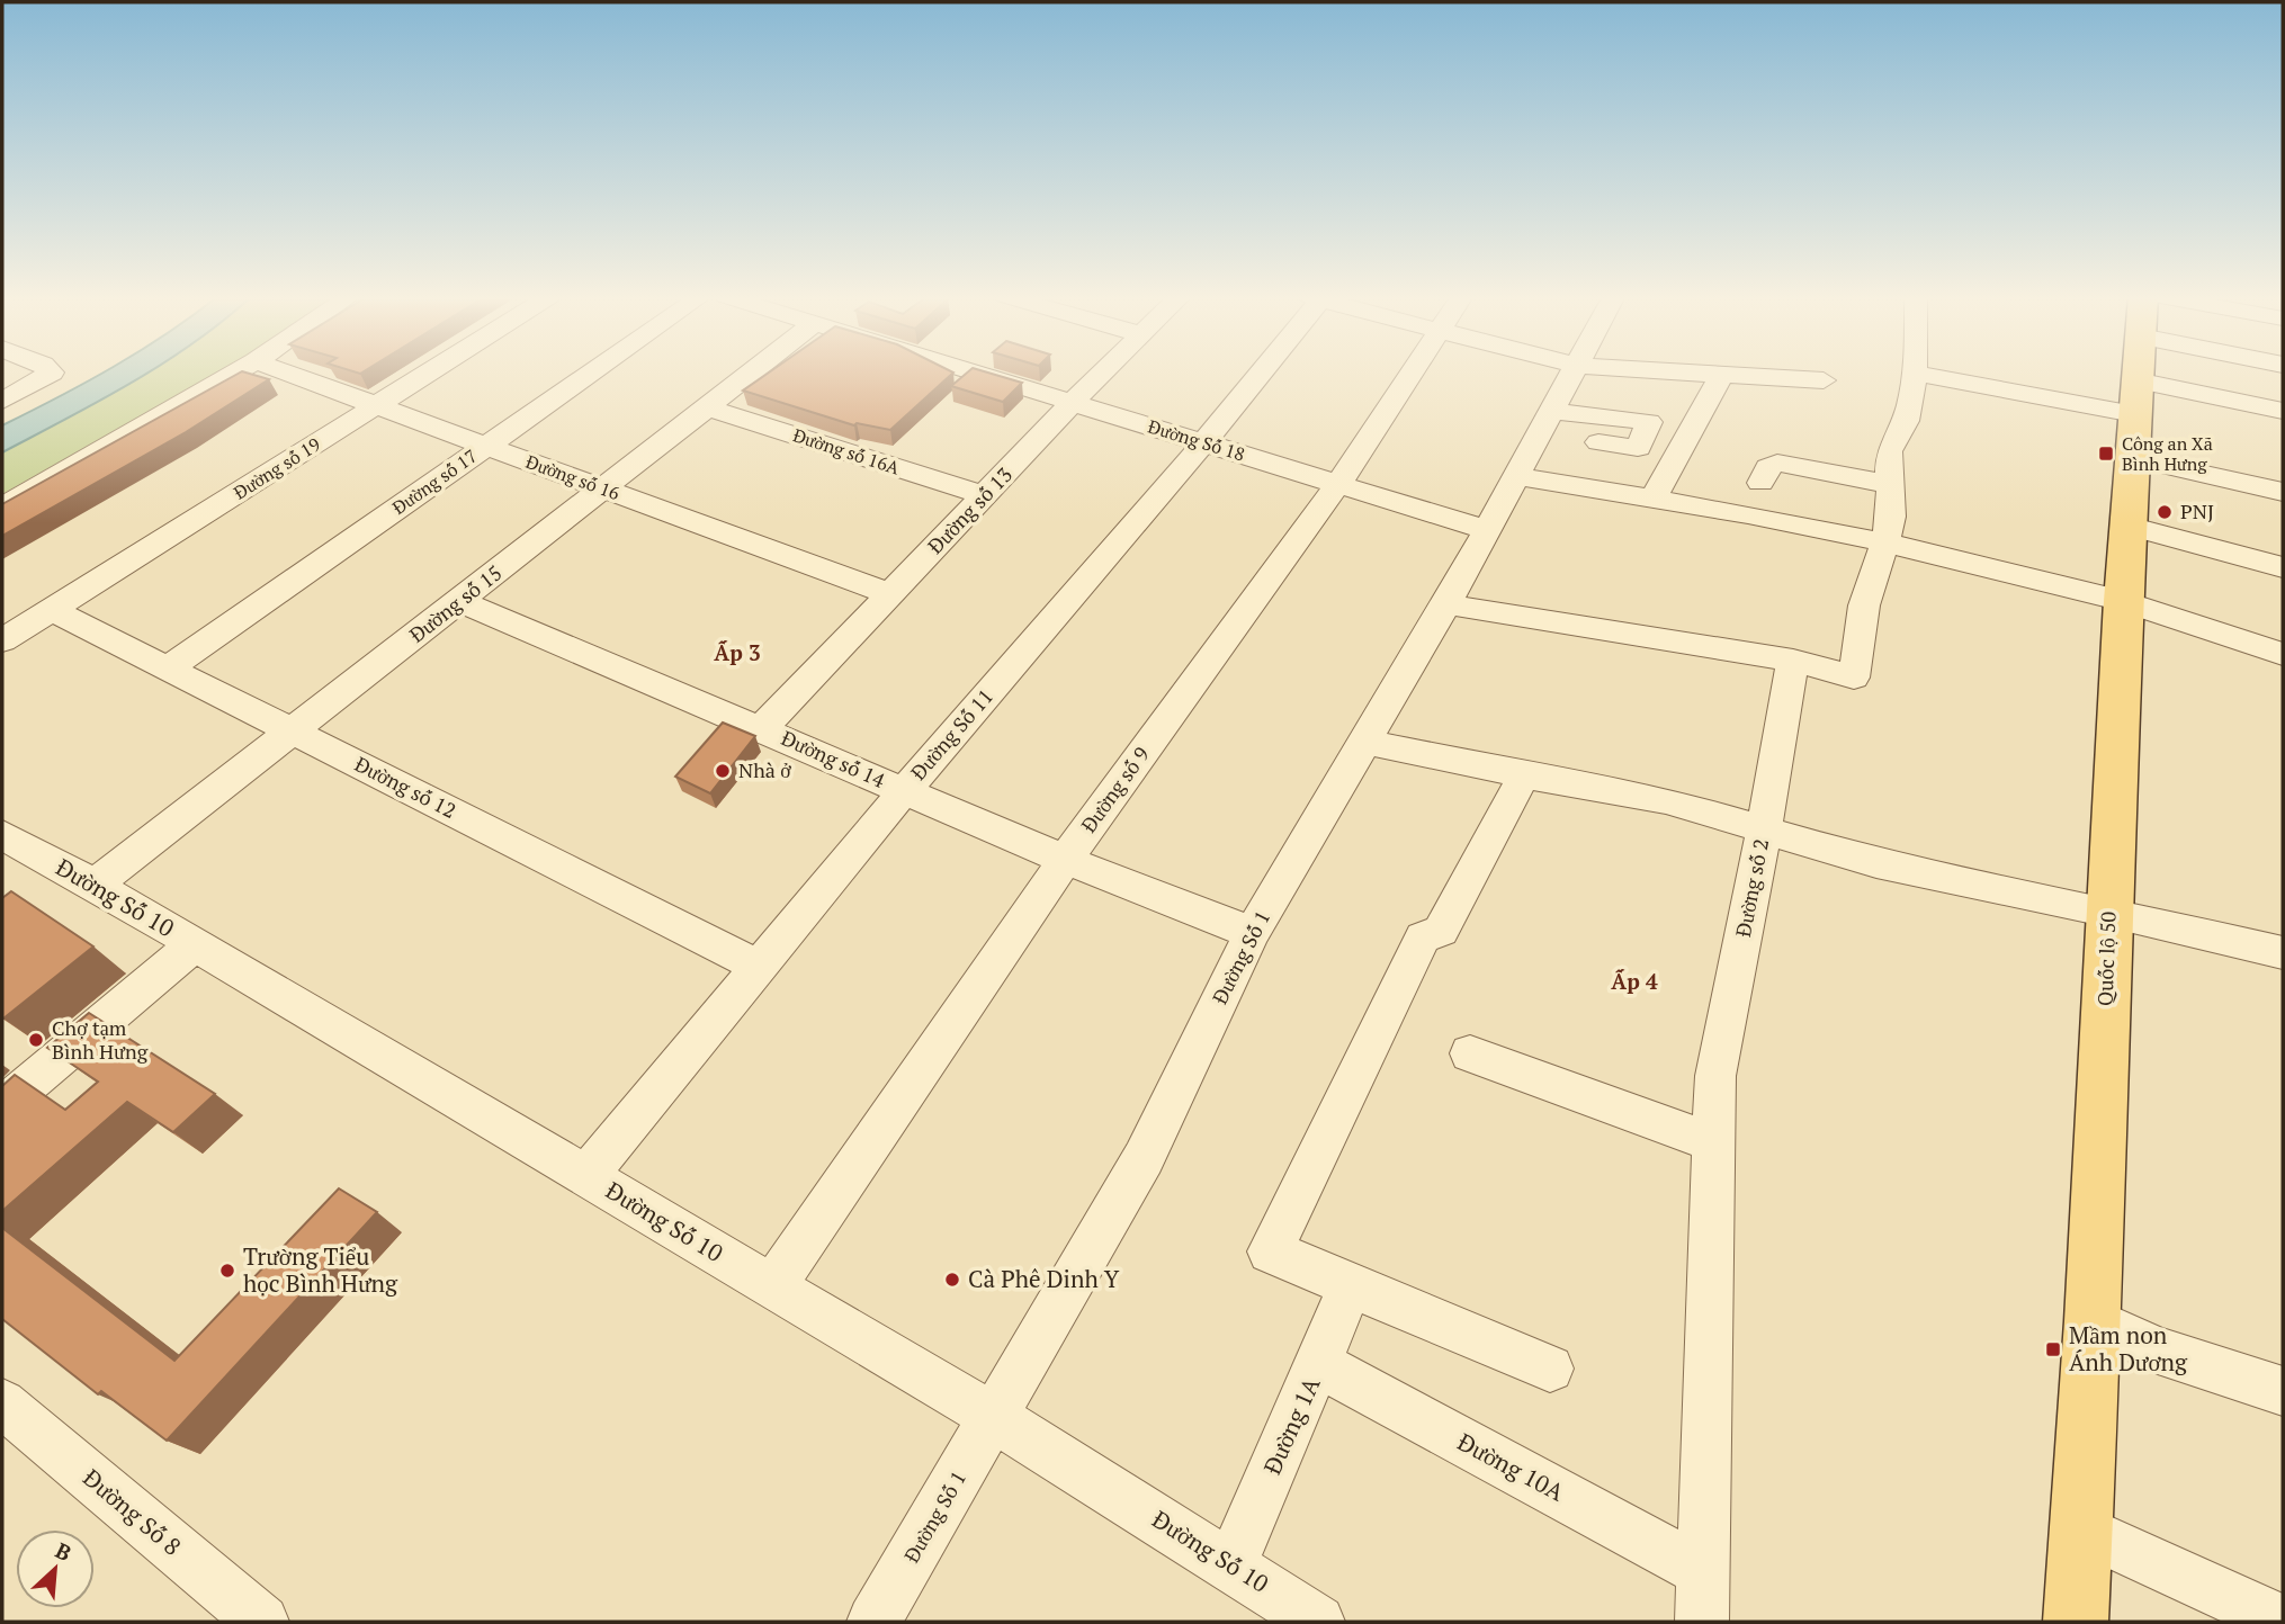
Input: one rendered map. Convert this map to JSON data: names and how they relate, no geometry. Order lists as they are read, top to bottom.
{
  "streets": {
    "main road": ["Quốc lộ 50"],
    "street": [
      "Đường Số 18",
      "Đường số 16A",
      "Đường số 19",
      "Đường số 16",
      "Đường số 17",
      "Đường số 13",
      "Đường số 15",
      "Đường Số 11",
      "Đường số 14",
      "Đường số 12",
      "Đường số 9",
      "Đường số 2",
      "Đường Số 10",
      "Đường Số 1",
      "Đường 1A",
      "Đường 10A",
      "Đường Số 8"
    ]
  },
  "crossings": [
    ["Đường Số 18", "Đường số 13"],
    ["Đường Số 18", "Đường Số 11"],
    ["Đường Số 18", "Đường số 9"],
    ["Đường Số 18", "Đường Số 1"],
    ["Đường số 16A", "Đường số 13"],
    ["Đường số 16A", "Đường số 15"],
    ["Đường số 19", "Đường số 16"],
    ["Đường số 19", "Đường số 12"],
    ["Đường số 16", "Đường số 17"],
    ["Đường số 16", "Đường số 13"],
    ["Đường số 16", "Đường số 15"],
    ["Đường số 17", "Đường số 12"],
    ["Đường số 13", "Đường số 14"],
    ["Đường số 15", "Đường số 14"],
    ["Đường số 15", "Đường số 12"],
    ["Đường số 15", "Đường Số 10"],
    ["Đường Số 11", "Đường số 14"],
    ["Đường Số 11", "Đường số 12"],
    ["Đường Số 11", "Đường Số 10"],
    ["Đường số 14", "Đường số 9"],
    ["Đường số 14", "Đường Số 1"],
    ["Đường số 9", "Đường Số 10"],
    ["Đường số 2", "Đường 10A"],
    ["Đường Số 10", "Đường Số 1"],
    ["Đường Số 10", "Đường 1A"],
    ["Đường 1A", "Đường 10A"]
  ],
  "districts": ["Ấp 3", "Ấp 4"],
  "places": {
    "transit": ["Công an Xã Bình Hưng", "Mầm non Ánh Dương"],
    "other": [
      "PNJ",
      "Nhà ở",
      "Chợ tạm Bình Hưng",
      "Trường Tiểu học Bình Hưng",
      "Cà Phê Dinh Y"
    ]
  },
  "north": "top right"
}
